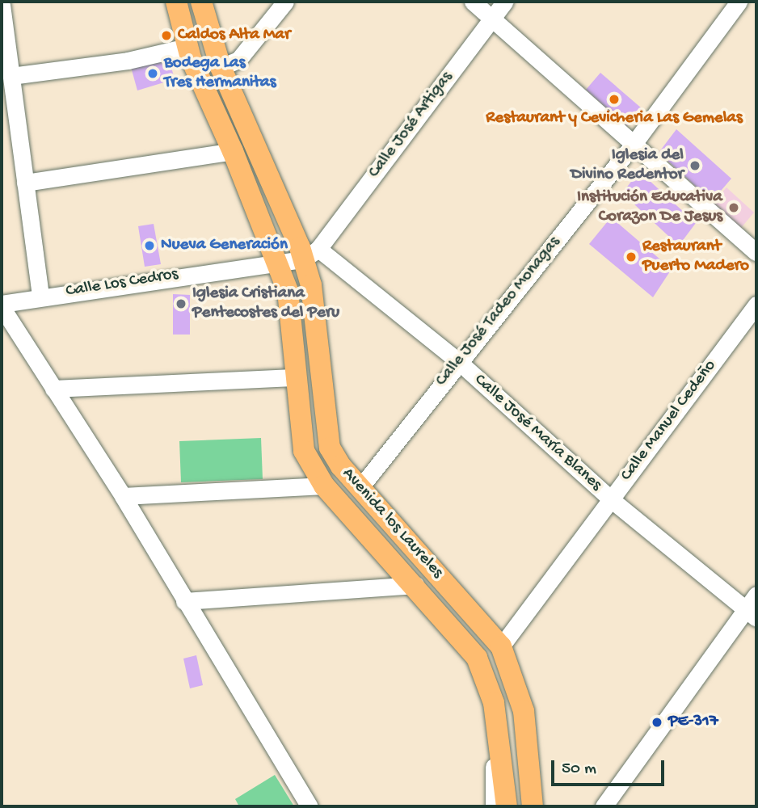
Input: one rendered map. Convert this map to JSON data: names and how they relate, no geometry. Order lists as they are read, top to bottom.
{
  "streets": {
    "main road": ["Avenida los Laureles"],
    "street": [
      "Calle José Artigas",
      "Calle Los Cedros",
      "Calle José Tadeo Monagas",
      "Calle Manuel Cedeño",
      "Calle José María Blanes"
    ]
  },
  "crossings": [
    ["Calle José Artigas", "Calle José María Blanes"],
    ["Calle José Artigas", "Avenida los Laureles"],
    ["Calle Los Cedros", "Avenida los Laureles"],
    ["Calle José Tadeo Monagas", "Calle José María Blanes"],
    ["Calle José Tadeo Monagas", "Avenida los Laureles"],
    ["Calle Manuel Cedeño", "Calle José María Blanes"],
    ["Calle Manuel Cedeño", "Avenida los Laureles"],
    ["Calle José María Blanes", "Avenida los Laureles"]
  ],
  "places": [
    "Caldos Alta Mar",
    "Bodega Las Tres Hermanitas",
    "Restaurant y Cevicheria Las Gemelas",
    "Iglesia del Divino Redentor",
    "Institución Educativa Corazon De Jesus",
    "Nueva Generación",
    "Restaurant Puerto Madero",
    "Iglesia Cristiana Pentecostes del Peru",
    "PE-317"
  ],
  "scale_bar": "50 m"
}
